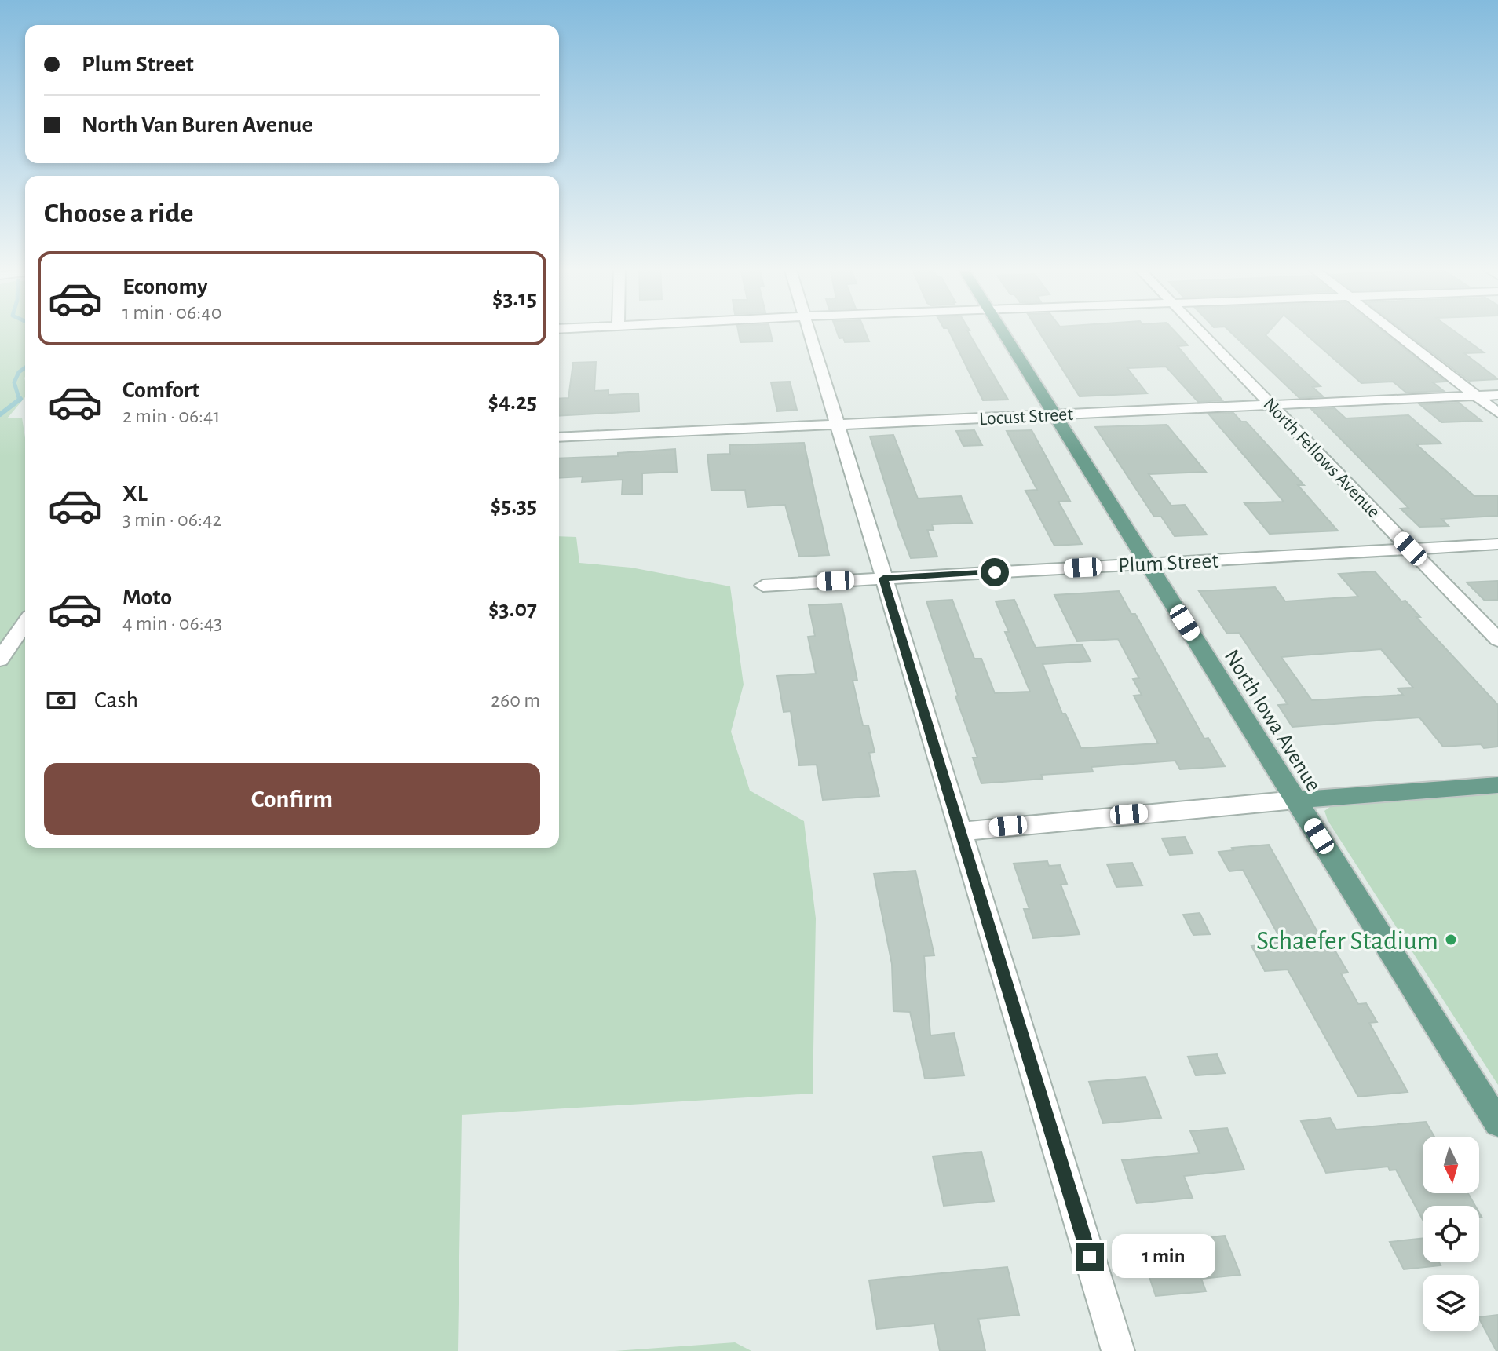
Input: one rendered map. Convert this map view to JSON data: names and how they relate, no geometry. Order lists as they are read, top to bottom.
{
  "streets": {
    "main road": ["North Iowa Avenue"],
    "street": ["Locust Street", "North Fellows Avenue", "Plum Street"]
  },
  "crossings": [
    ["Locust Street", "North Fellows Avenue"],
    ["Locust Street", "North Iowa Avenue"],
    ["North Fellows Avenue", "Plum Street"],
    ["Plum Street", "North Iowa Avenue"]
  ],
  "places": ["Schaefer Stadium"],
  "north": "bottom",
  "page": {
    "banner": ["Plum Street", "North Van Buren Avenue"],
    "heading": "Choose a ride",
    "list": [
      {
        "name": "Economy",
        "note": "1 min · 06:40",
        "value": "$3.15"
      },
      {
        "name": "Comfort",
        "note": "2 min · 06:41",
        "value": "$4.25"
      },
      {
        "name": "XL",
        "note": "3 min · 06:42",
        "value": "$5.35"
      },
      {
        "name": "Moto",
        "note": "4 min · 06:43",
        "value": "$3.07"
      }
    ],
    "pay": ["Cash", "260 m"],
    "buttons": "Confirm",
    "bubble": "1 min"
  }
}
